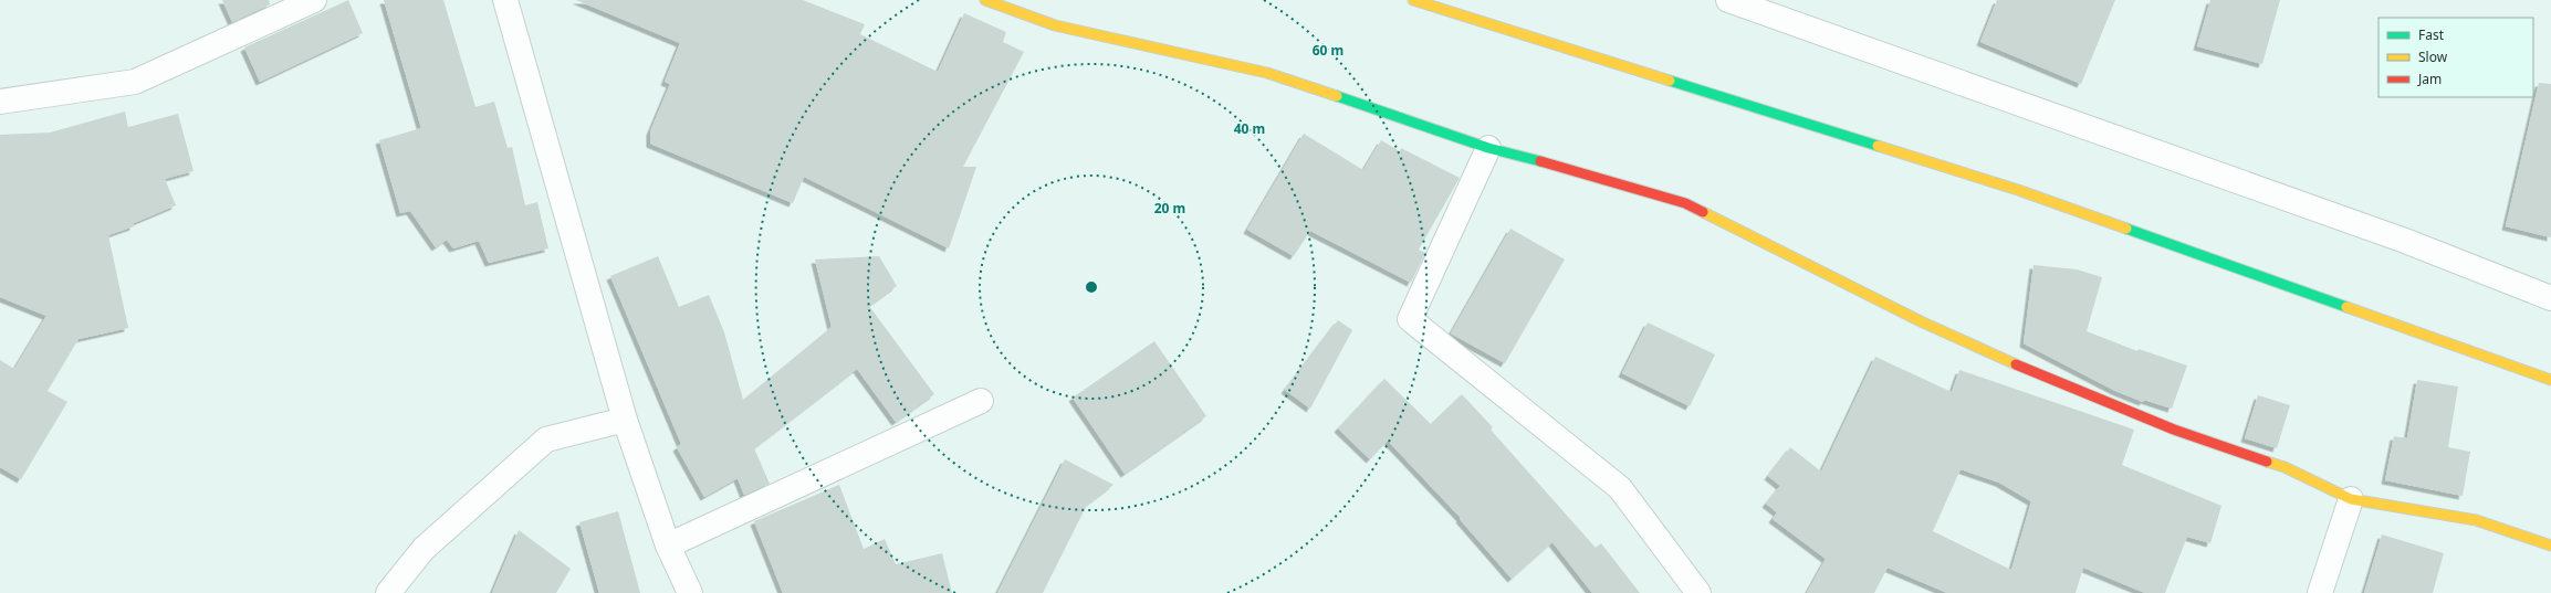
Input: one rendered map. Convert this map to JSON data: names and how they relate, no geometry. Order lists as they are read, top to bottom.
{
  "legend": ["Fast", "Slow", "Jam"],
  "rings": ["60 m", "40 m", "20 m"]
}
